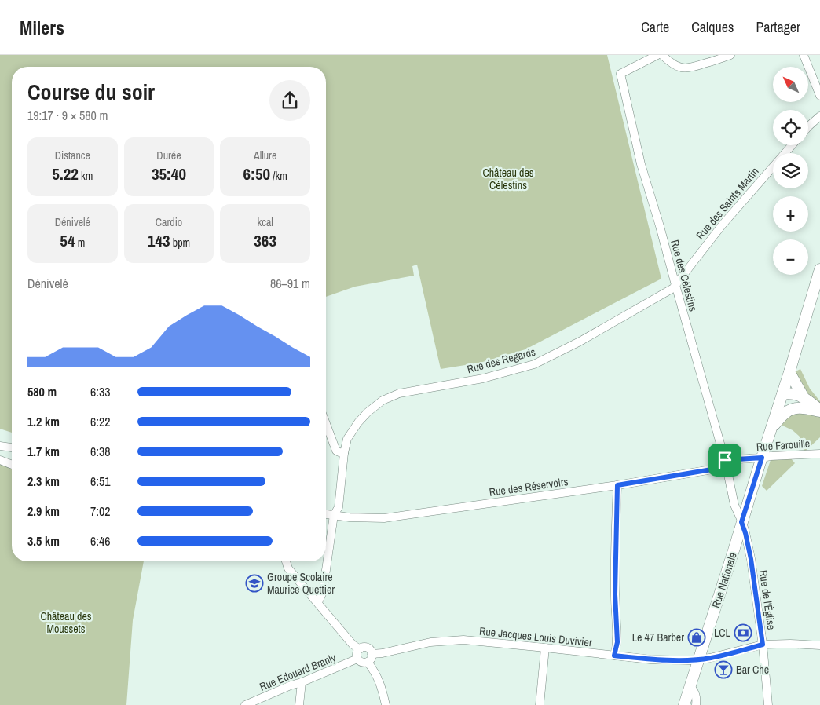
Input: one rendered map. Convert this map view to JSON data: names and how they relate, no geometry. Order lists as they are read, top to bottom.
{
  "streets": {
    "main road": ["Rue Nationale"],
    "street": [
      "Rue des Saints Martin",
      "Rue des Célestins",
      "Rue des Regards",
      "Rue Farouille",
      "Rue des Réservoirs",
      "Rue de l'Église",
      "Rue Jacques Louis Duvivier",
      "Rue Edouard Branly"
    ]
  },
  "crossings": [
    ["Rue des Saints Martin", "Rue des Célestins"],
    ["Rue des Saints Martin", "Rue des Regards"],
    ["Rue des Célestins", "Rue des Regards"],
    ["Rue des Célestins", "Rue Farouille"],
    ["Rue des Célestins", "Rue des Réservoirs"],
    ["Rue des Célestins", "Rue Nationale"],
    ["Rue des Célestins", "Rue de l'Église"],
    ["Rue des Regards", "Rue des Réservoirs"],
    ["Rue Farouille", "Rue des Réservoirs"],
    ["Rue Farouille", "Rue Nationale"],
    ["Rue Nationale", "Rue de l'Église"],
    ["Rue Nationale", "Rue Jacques Louis Duvivier"],
    ["Rue de l'Église", "Rue Jacques Louis Duvivier"],
    ["Rue Jacques Louis Duvivier", "Rue Edouard Branly"]
  ],
  "parks": ["Château des Célestins", "Château des Moussets"],
  "places": {
    "school or university": ["Groupe Scolaire Maurice Quettier"],
    "bank": ["LCL"],
    "shop": ["Le 47 Barber"],
    "bar": ["Bar Che"]
  },
  "north": "top left",
  "page": {
    "header": "Milers",
    "nav": ["Carte", "Calques", "Partager"],
    "map_buttons": ["+", "−"],
    "heading": ["Course du soir", "19:17 · 9 × 580 m"],
    "stats": [
      ["Distance", "5.22 km"],
      ["Durée", "35:40"],
      ["Allure", "6:50 /km"],
      ["Dénivelé", "54 m"],
      ["Cardio", "143 bpm"],
      ["kcal", "363"]
    ],
    "chart": ["Dénivelé", "86–91 m"],
    "list": [
      {
        "name": "580 m",
        "note": "6:33"
      },
      {
        "name": "1.2 km",
        "note": "6:22"
      },
      {
        "name": "1.7 km",
        "note": "6:38"
      },
      {
        "name": "2.3 km",
        "note": "6:51"
      },
      {
        "name": "2.9 km",
        "note": "7:02"
      },
      {
        "name": "3.5 km",
        "note": "6:46"
      }
    ]
  }
}
